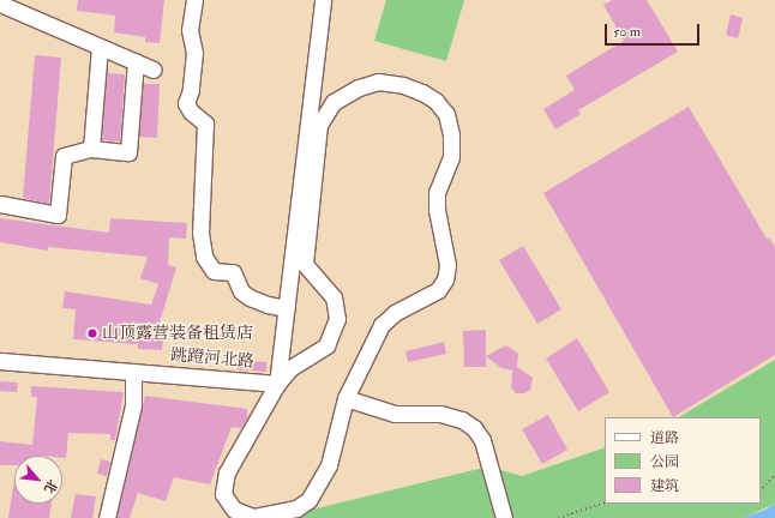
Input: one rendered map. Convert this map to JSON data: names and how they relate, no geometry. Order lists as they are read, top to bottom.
{
  "streets": {
    "street": ["跳蹬河北路"]
  },
  "places": ["山顶露营装备租赁店"],
  "legend": ["道路", "公园", "建筑"],
  "scale_bar": "50 m",
  "north": "bottom right"
}
